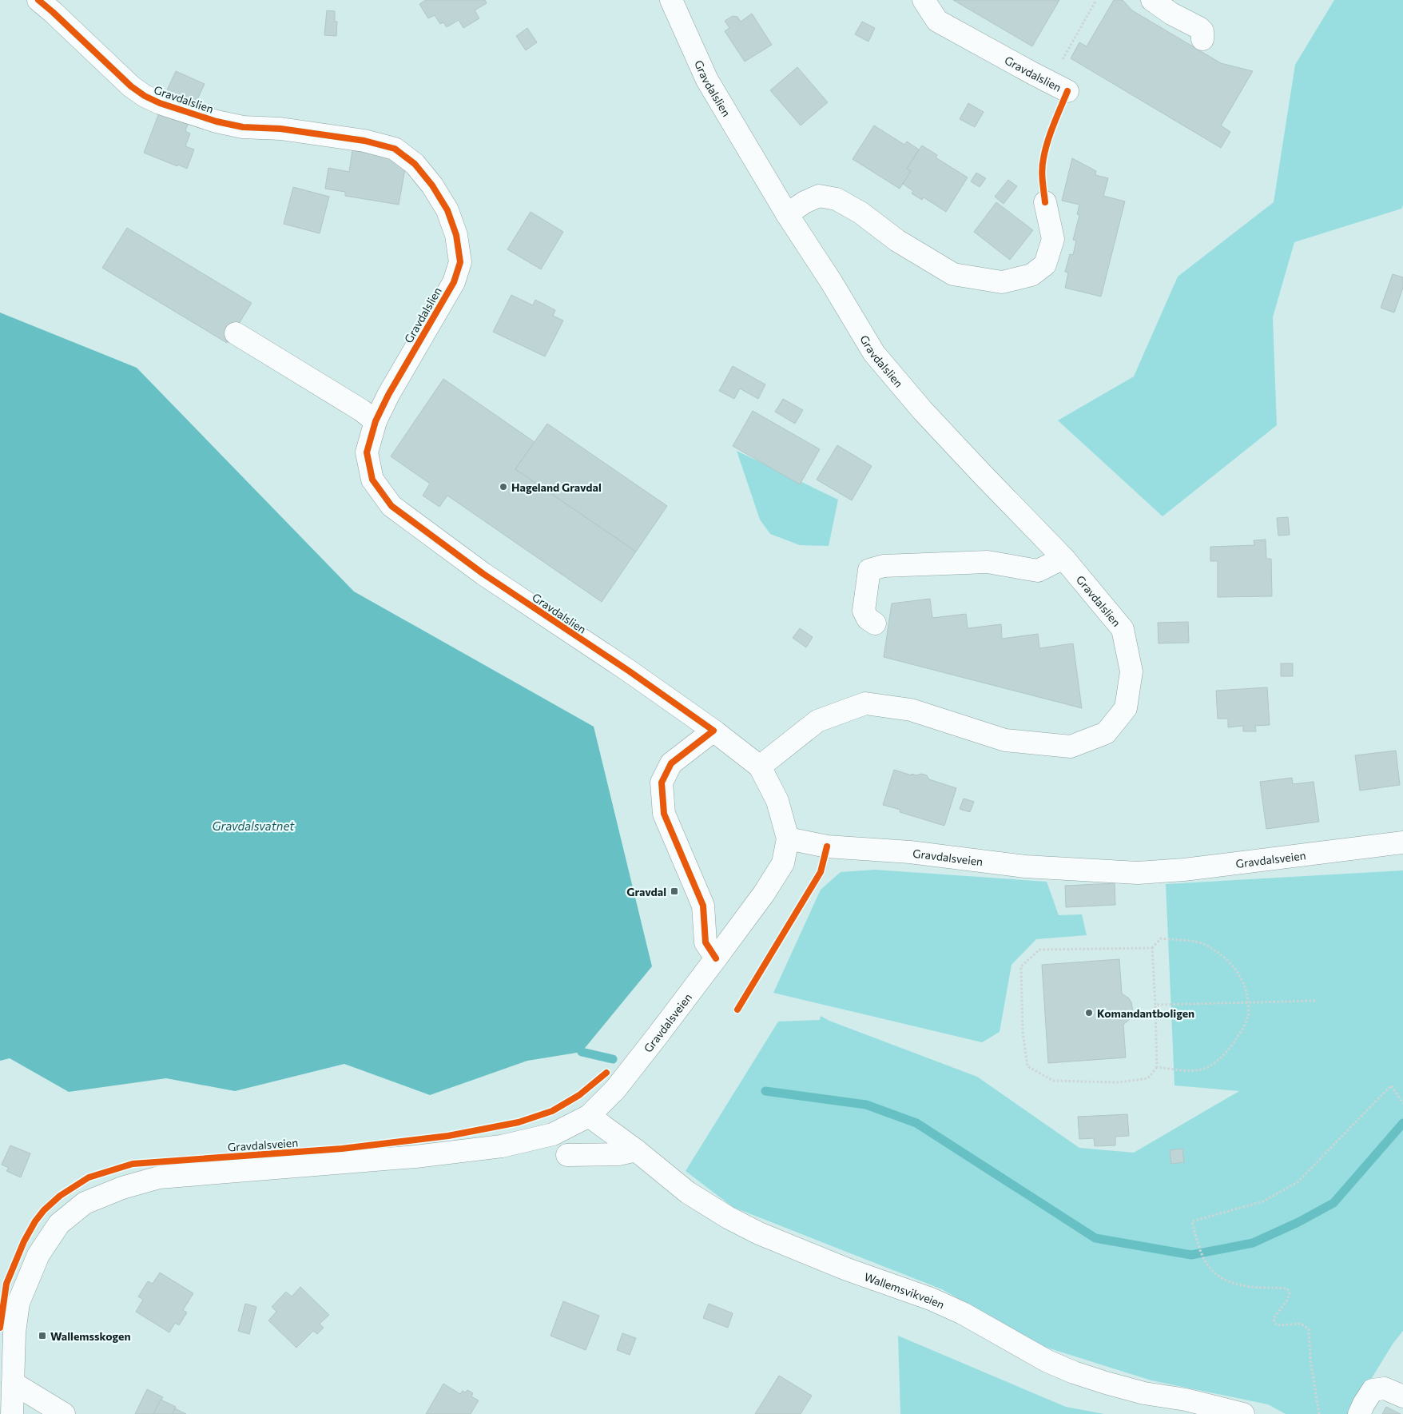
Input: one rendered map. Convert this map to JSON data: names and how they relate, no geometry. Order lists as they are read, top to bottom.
{
  "streets": {
    "street": ["Gravdalslien", "Gravdalsveien", "Wallemsvikveien"]
  },
  "crossings": [
    ["Gravdalslien", "Gravdalsveien"],
    ["Gravdalsveien", "Wallemsvikveien"]
  ],
  "water": ["Gravdalsvatnet"],
  "places": {
    "other": ["Hageland Gravdal", "Komandantboligen"],
    "transit": ["Gravdal", "Wallemsskogen"]
  }
}
